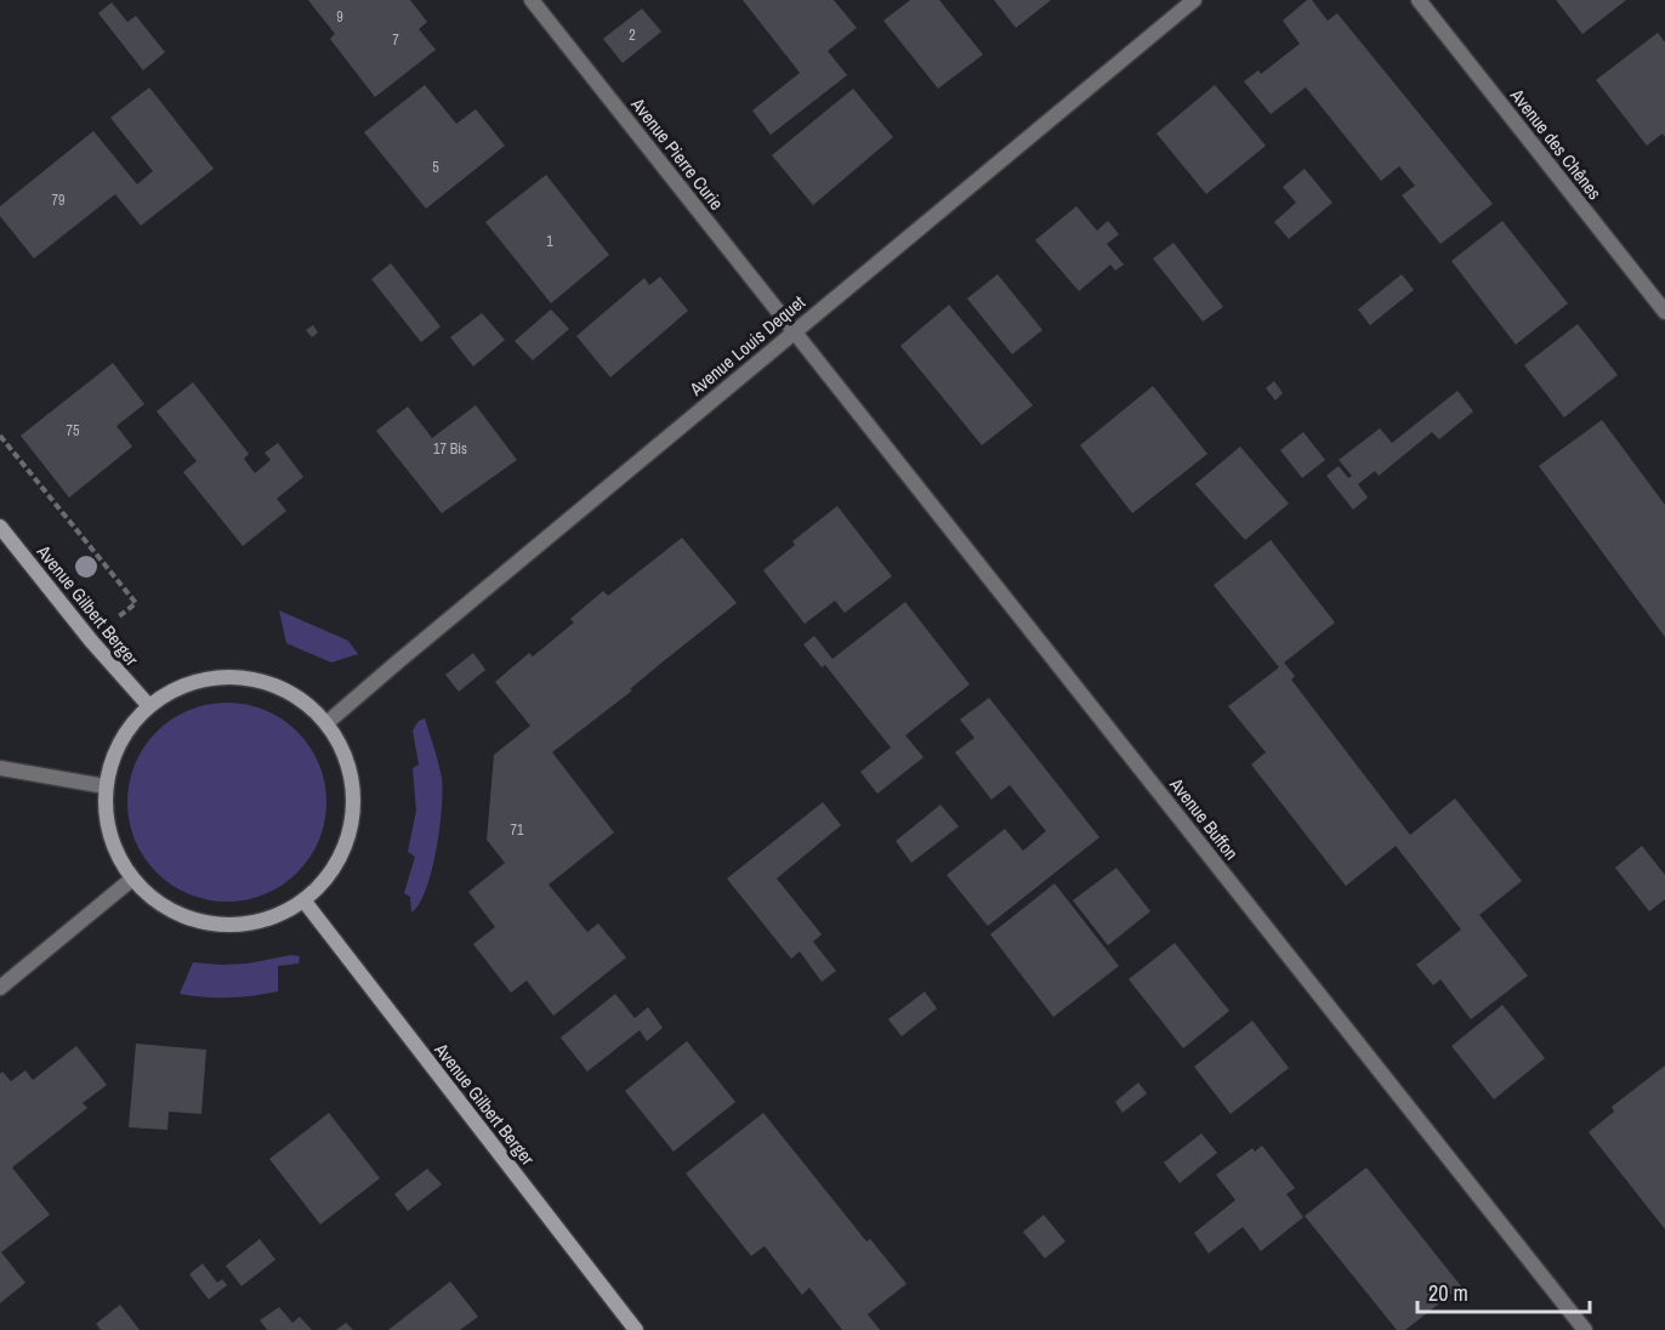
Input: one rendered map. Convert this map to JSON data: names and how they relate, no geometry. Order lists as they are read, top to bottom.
{
  "streets": {
    "street": [
      "Avenue des Chênes",
      "Avenue Pierre Curie",
      "Avenue Louis Dequet",
      "Avenue Gilbert Berger",
      "Avenue Buffon"
    ]
  },
  "crossings": [
    ["Avenue Pierre Curie", "Avenue Louis Dequet"],
    ["Avenue Pierre Curie", "Avenue Buffon"],
    ["Avenue Louis Dequet", "Avenue Gilbert Berger"],
    ["Avenue Louis Dequet", "Avenue Buffon"]
  ],
  "house_numbers": [
    "9",
    "2",
    "7",
    "5",
    "79",
    "1",
    "75",
    "17 Bis",
    "71"
  ],
  "scale_bar": "20 m"
}
